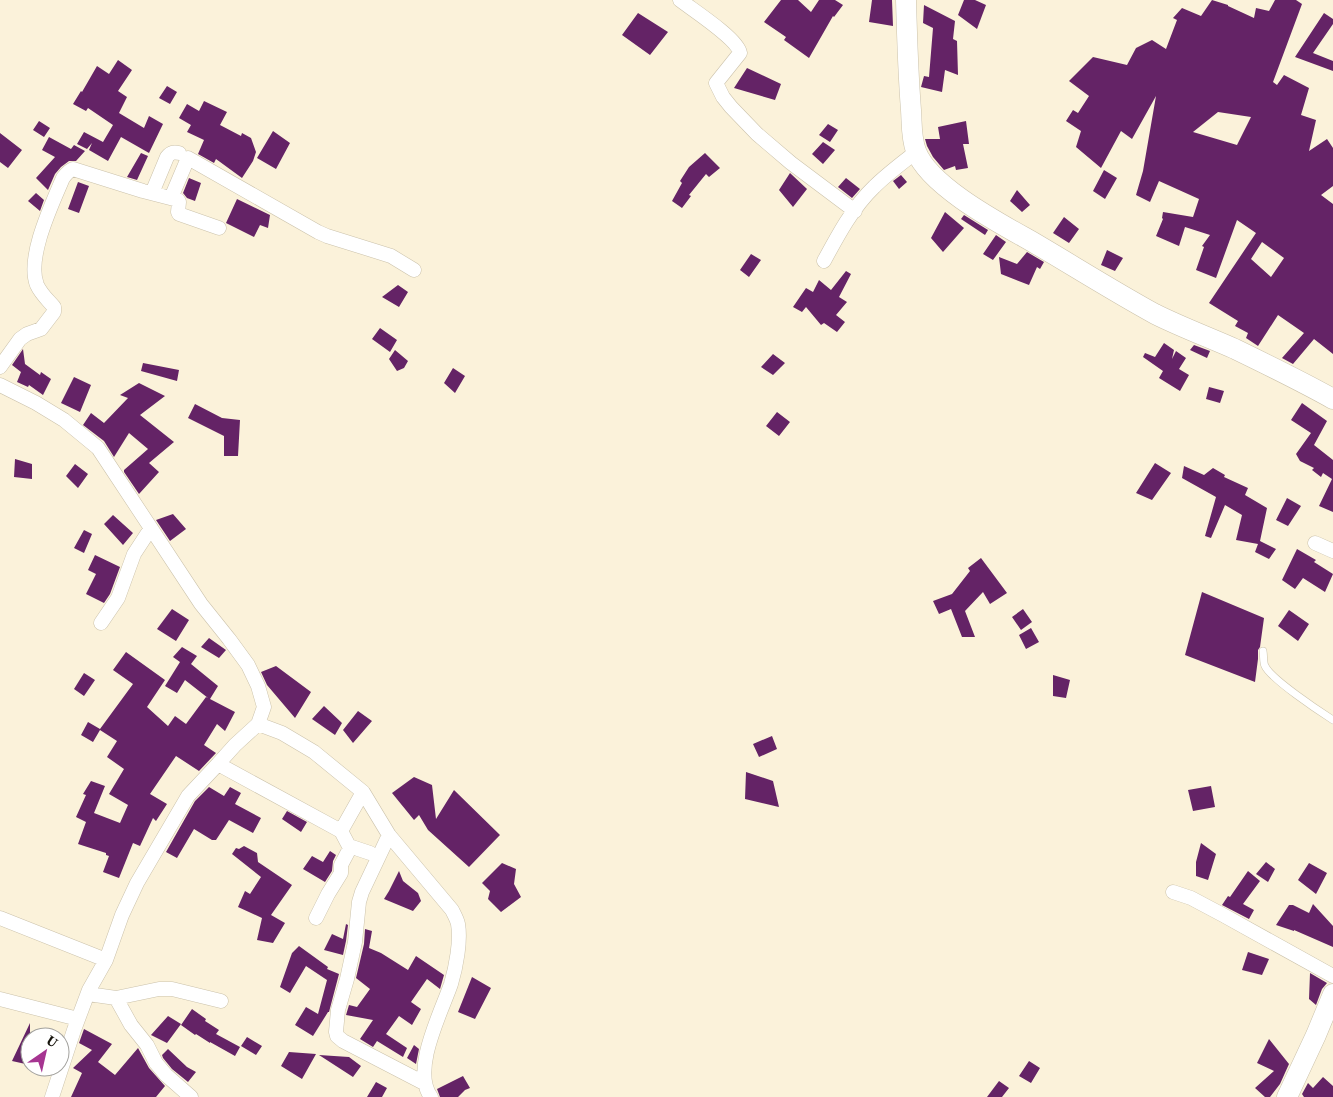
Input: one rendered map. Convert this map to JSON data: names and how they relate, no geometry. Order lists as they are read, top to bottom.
{
  "north": "top right"
}
